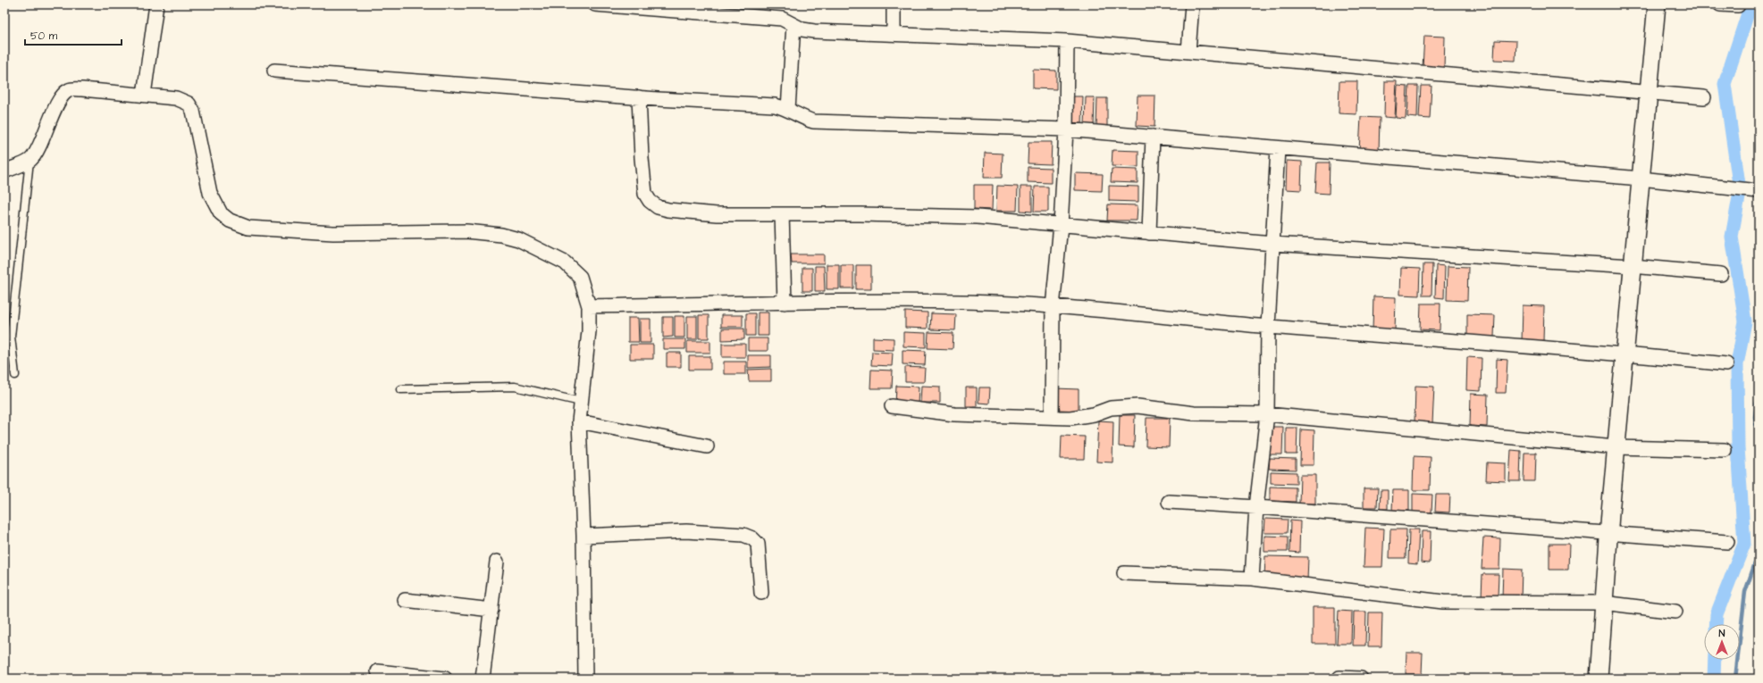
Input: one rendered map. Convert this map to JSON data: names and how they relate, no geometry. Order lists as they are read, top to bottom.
{
  "scale_bar": "50 m",
  "north": "top"
}
